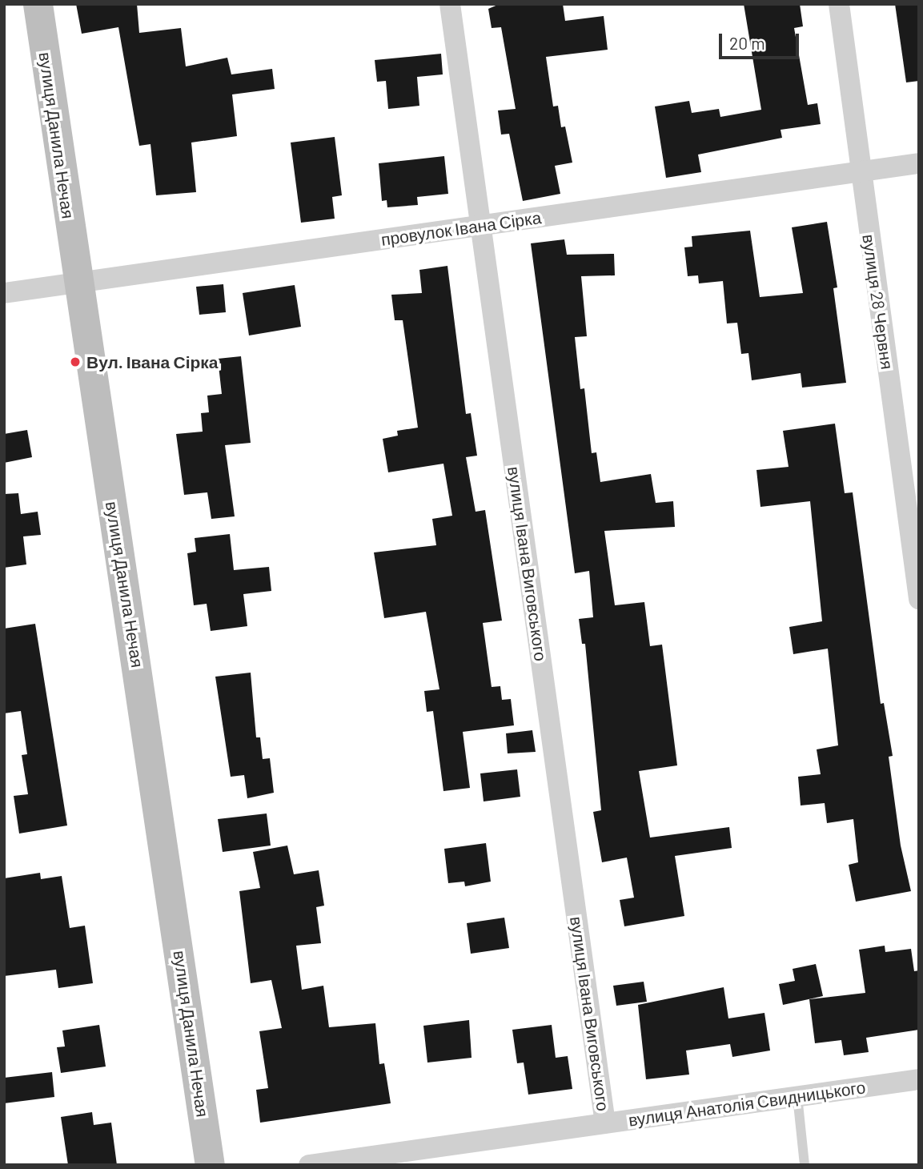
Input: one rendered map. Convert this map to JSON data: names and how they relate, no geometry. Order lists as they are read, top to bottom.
{
  "streets": {
    "main road": ["вулиця Данила Нечая"],
    "street": [
      "провулок Івана Сірка",
      "вулиця 28 Червня",
      "вулиця Івана Виговського",
      "вулиця Анатолія Свидницького"
    ]
  },
  "crossings": [
    ["вулиця Данила Нечая", "провулок Івана Сірка"],
    ["провулок Івана Сірка", "вулиця 28 Червня"],
    ["провулок Івана Сірка", "вулиця Івана Виговського"],
    ["вулиця Івана Виговського", "вулиця Анатолія Свидницького"]
  ],
  "places": ["Вул. Івана Сірка"],
  "scale_bar": "20 m"
}
